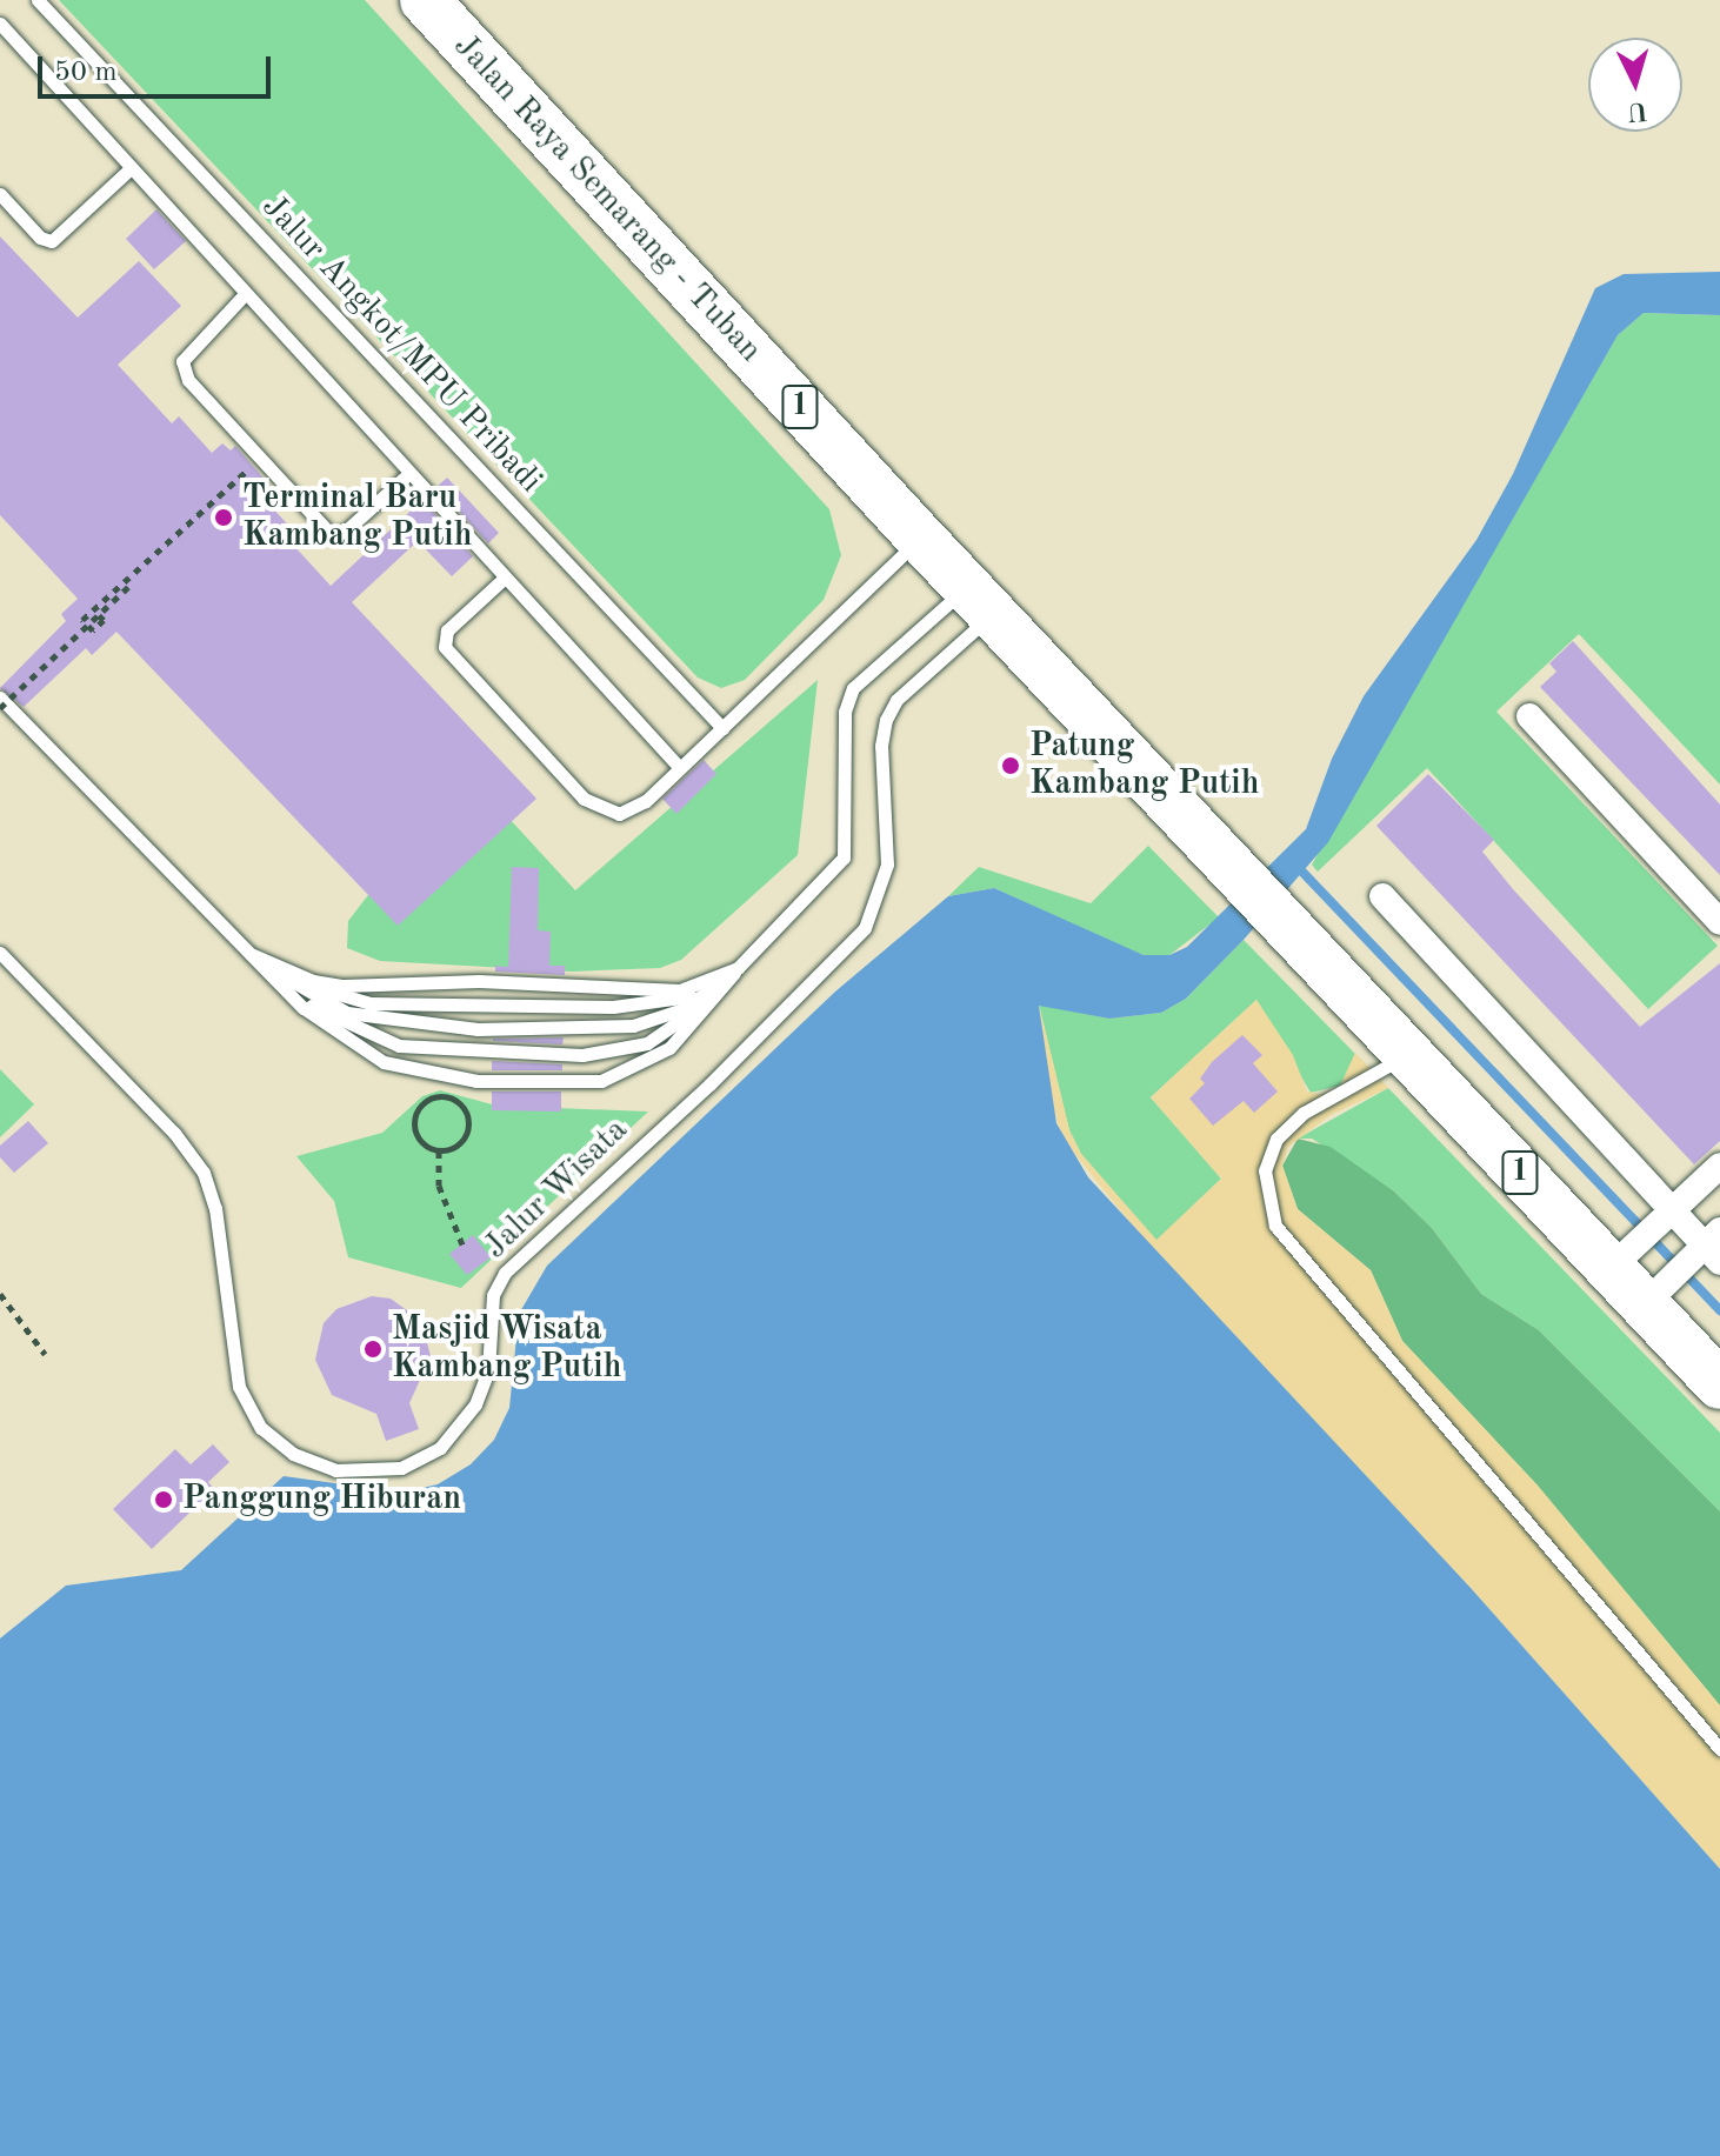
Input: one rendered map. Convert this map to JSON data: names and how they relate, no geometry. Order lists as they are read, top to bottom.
{
  "streets": {
    "highway": ["Jalan Raya Semarang - Tuban", "1"],
    "lane": ["Jalur Angkot/MPU Pribadi", "Jalur Wisata"]
  },
  "crossings": [
    ["Jalan Raya Semarang - Tuban", "Jalur Wisata"]
  ],
  "places": [
    "Terminal Baru Kambang Putih",
    "Patung Kambang Putih",
    "Masjid Wisata Kambang Putih",
    "Panggung Hiburan"
  ],
  "scale_bar": "50 m",
  "north": "bottom"
}
